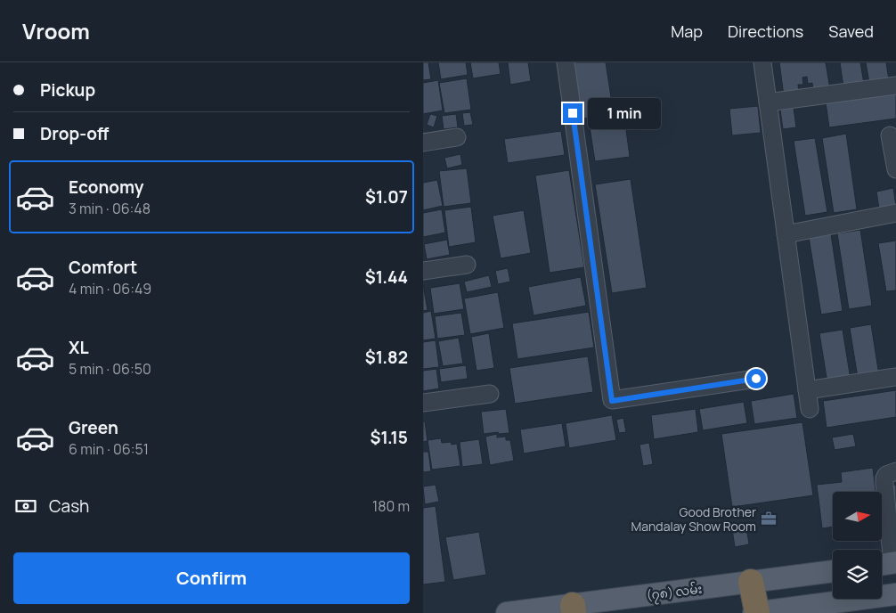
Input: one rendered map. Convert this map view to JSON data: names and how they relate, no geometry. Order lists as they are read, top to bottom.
{
  "streets": {
    "main road": ["(၇၈) လမ်း"]
  },
  "places": {
    "office": ["Good Brother Mandalay Show Room"]
  },
  "north": "right",
  "page": {
    "header": "Vroom",
    "nav": ["Map", "Directions", "Saved"],
    "banner": ["Pickup", "Drop-off"],
    "bubble": "1 min",
    "list": [
      {
        "name": "Economy",
        "note": "3 min · 06:48",
        "value": "$1.07"
      },
      {
        "name": "Comfort",
        "note": "4 min · 06:49",
        "value": "$1.44"
      },
      {
        "name": "XL",
        "note": "5 min · 06:50",
        "value": "$1.82"
      },
      {
        "name": "Green",
        "note": "6 min · 06:51",
        "value": "$1.15"
      }
    ],
    "pay": ["Cash", "180 m"],
    "buttons": "Confirm"
  }
}
